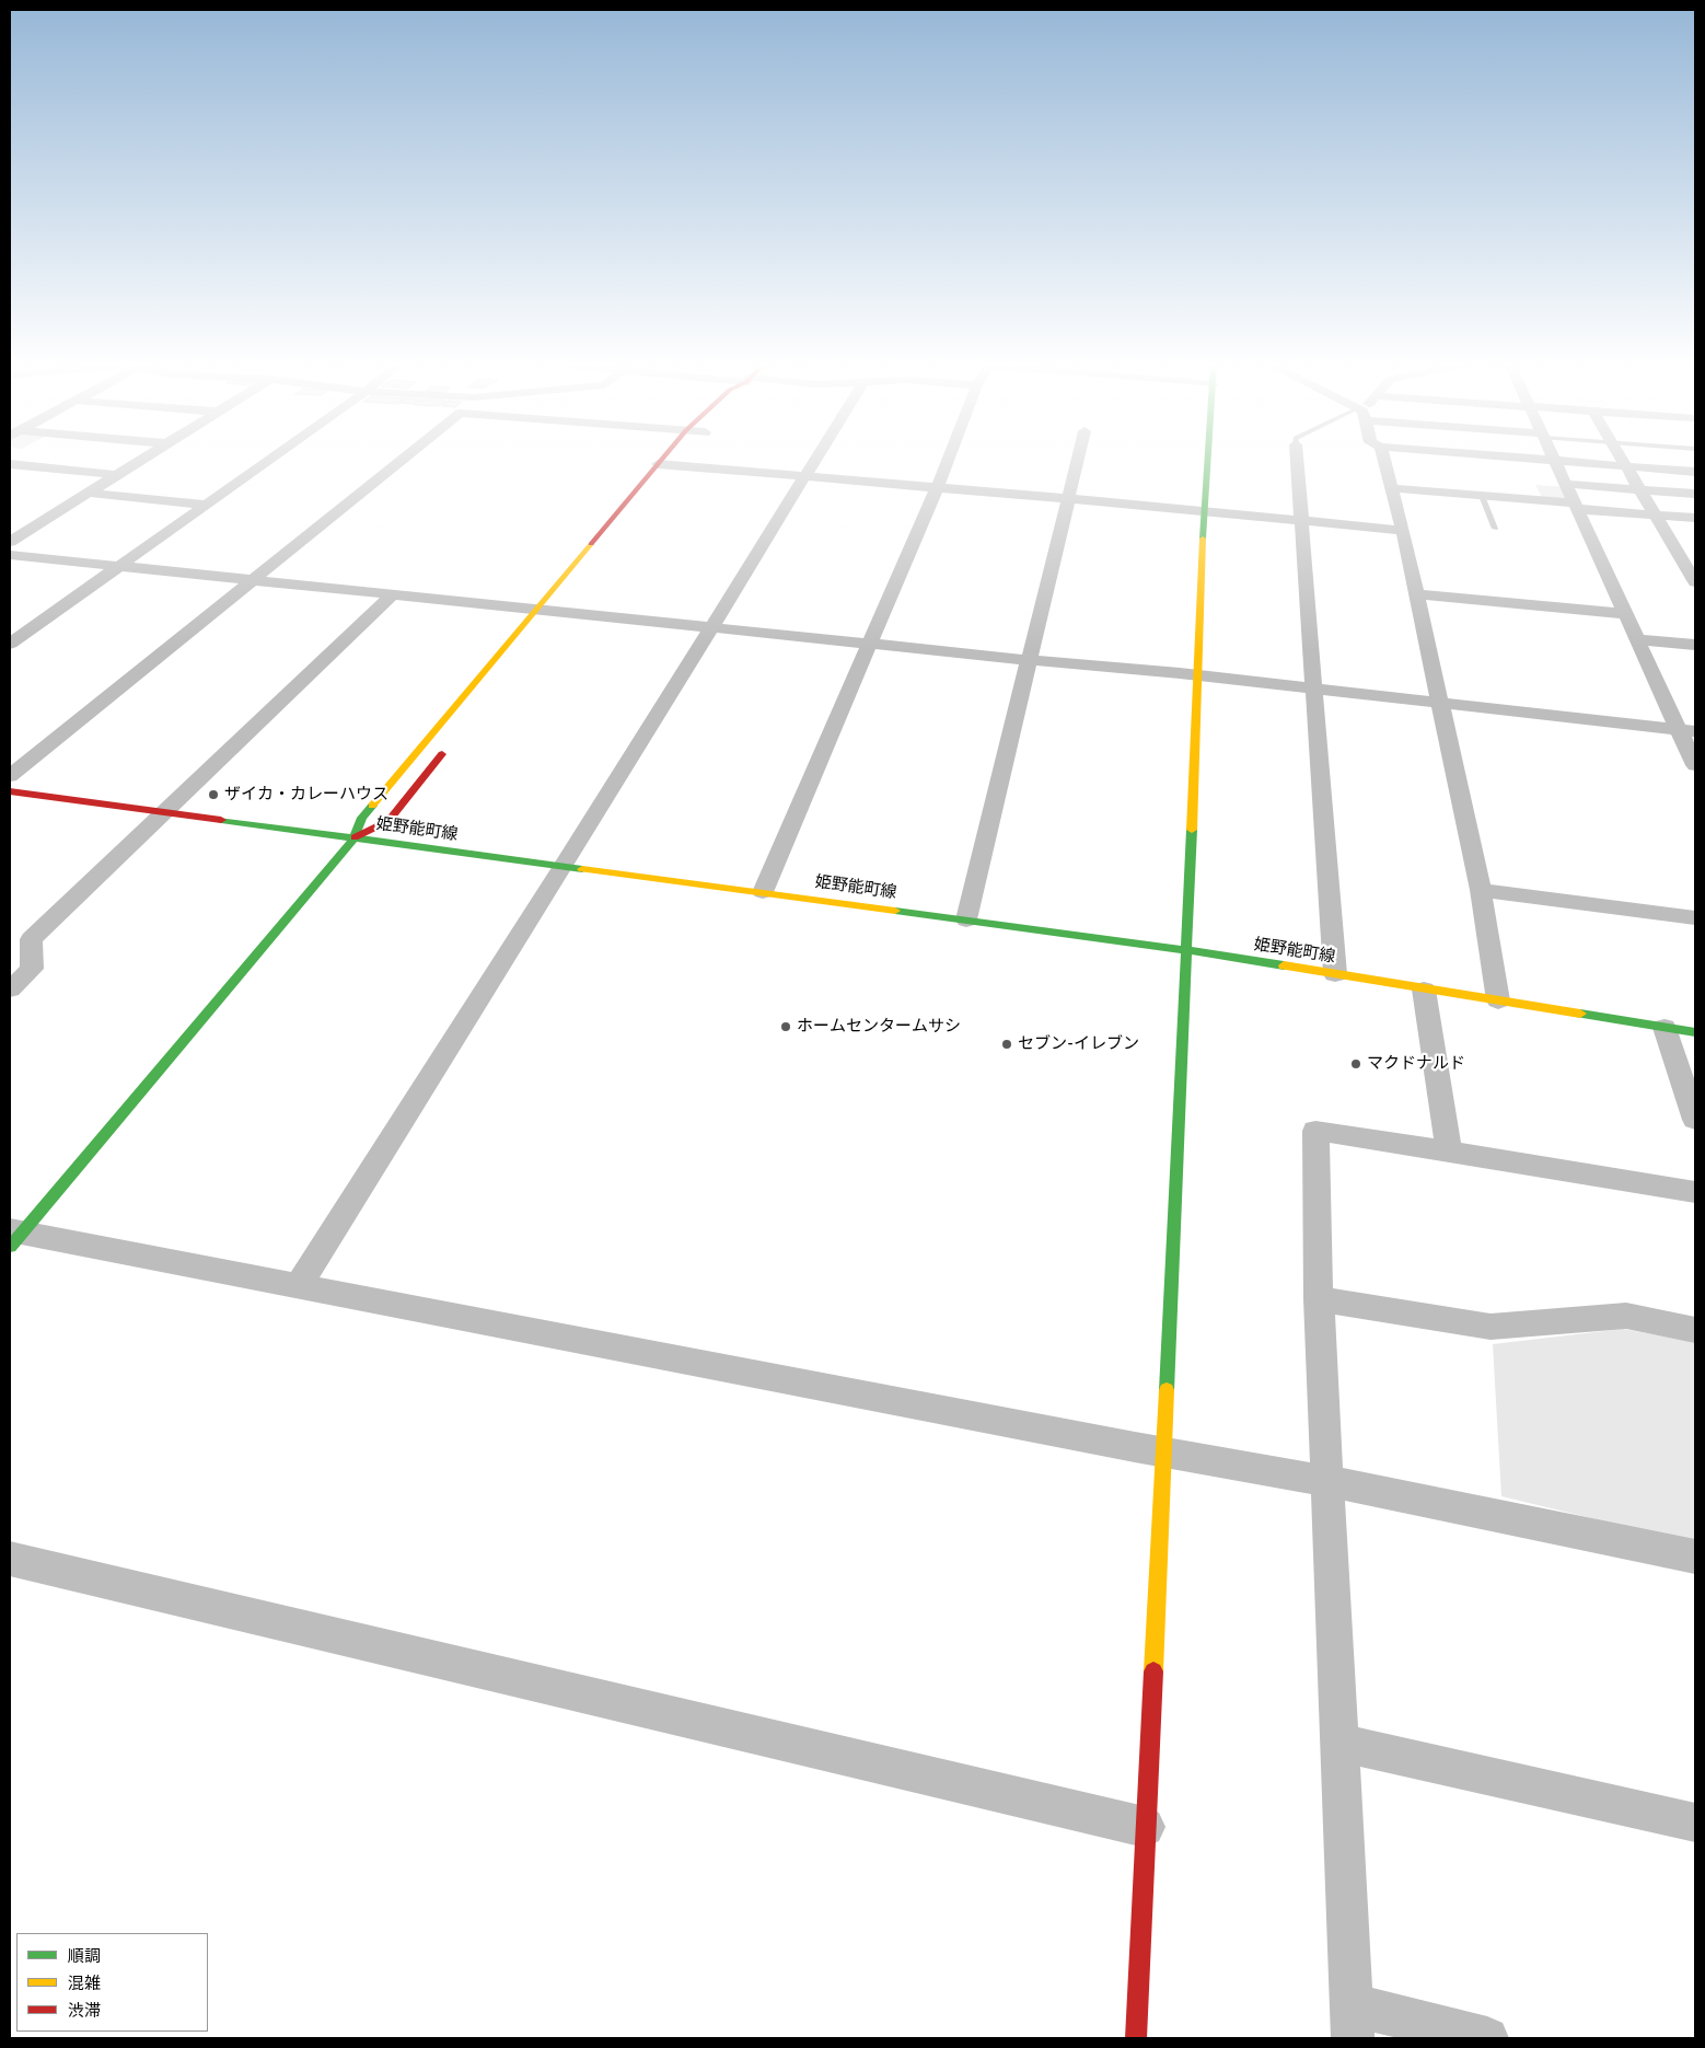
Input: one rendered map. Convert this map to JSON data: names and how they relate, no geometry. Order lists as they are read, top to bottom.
{
  "streets": {
    "street": ["姫野能町線"]
  },
  "places": [
    "ザイカ・カレーハウス",
    "ホームセンタームサシ",
    "セブン-イレブン",
    "マクドナルド"
  ],
  "legend": ["順調", "混雑", "渋滞"]
}
